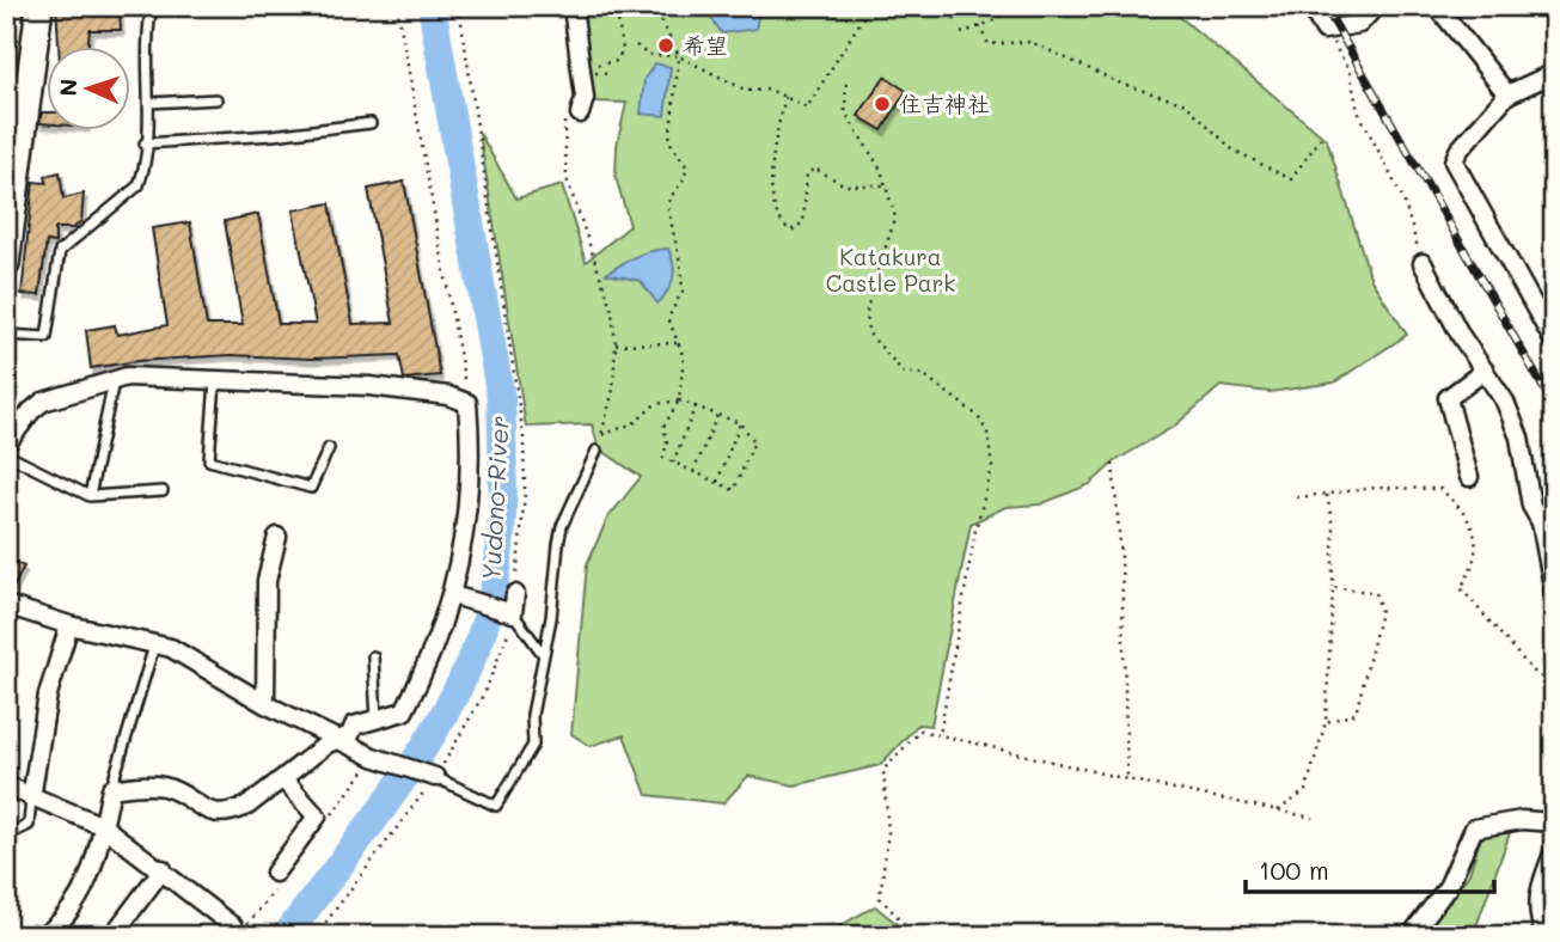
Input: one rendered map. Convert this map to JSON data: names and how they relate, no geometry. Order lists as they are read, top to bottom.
{
  "water": ["Yudono-River"],
  "parks": ["Katakura Castle Park"],
  "places": ["希望", "住吉神社"],
  "scale_bar": "100 m",
  "north": "left"
}
